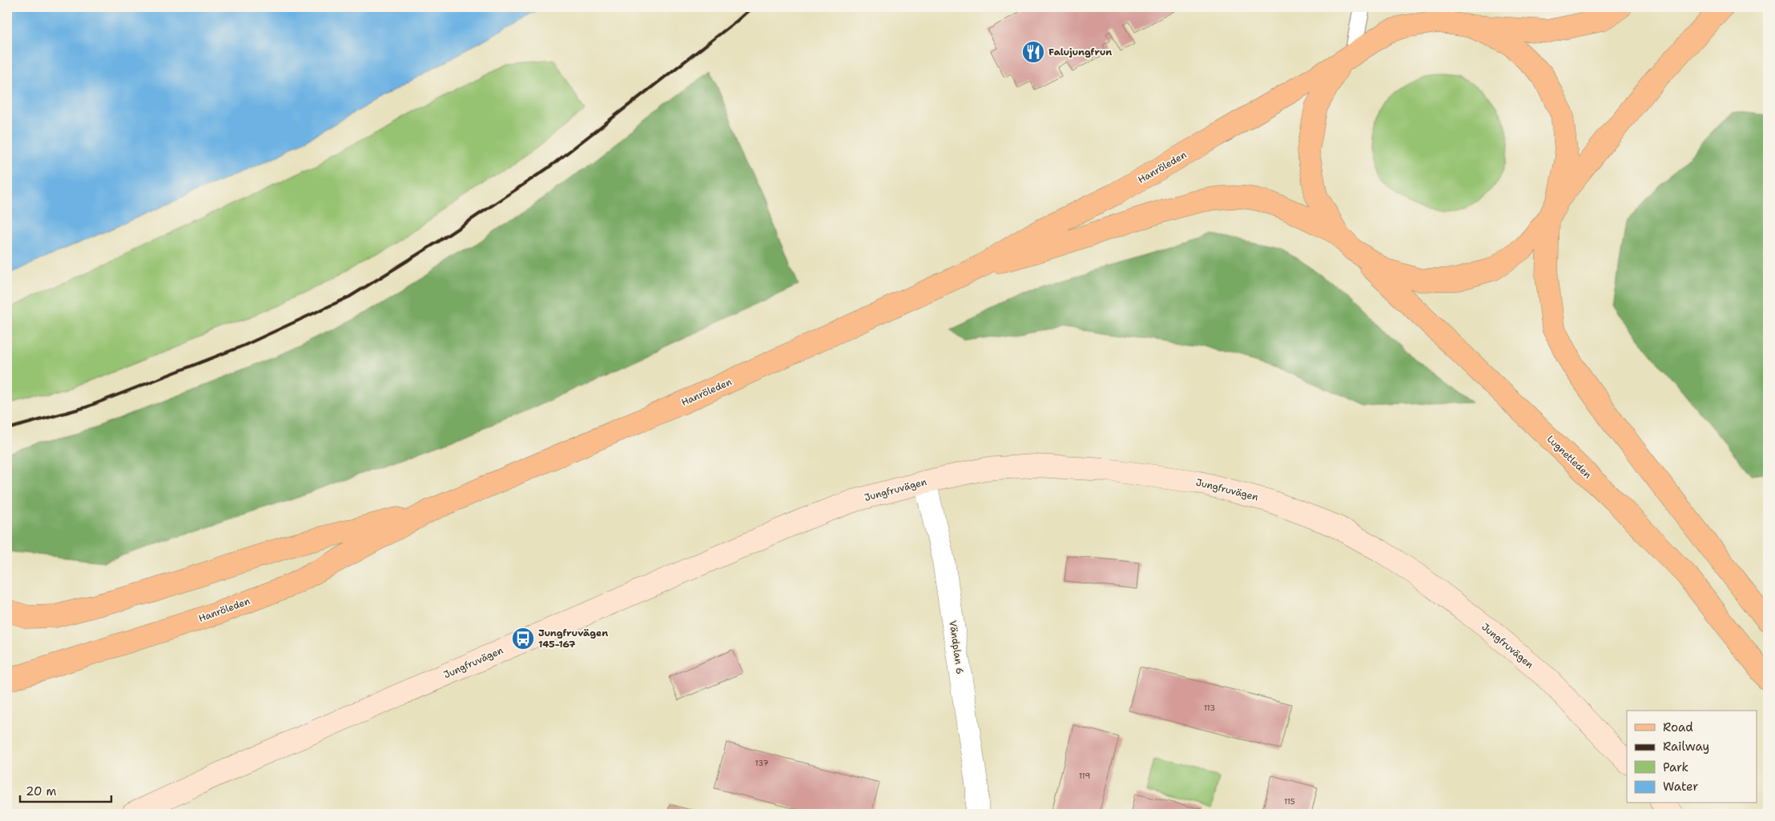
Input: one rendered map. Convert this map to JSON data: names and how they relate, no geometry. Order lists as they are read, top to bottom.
{
  "streets": {
    "main road": ["Hanröleden", "Lugnetleden"],
    "street": ["Jungfruvägen", "Vändplan 6"]
  },
  "crossings": [
    ["Jungfruvägen", "Vändplan 6"]
  ],
  "places": {
    "restaurant": ["Falujungfrun"],
    "bus stop": ["Jungfruvägen 145-167"]
  },
  "house_numbers": [
    "113",
    "137",
    "119",
    "115"
  ],
  "legend": [
    "Road",
    "Railway",
    "Park",
    "Water"
  ],
  "scale_bar": "20 m"
}
